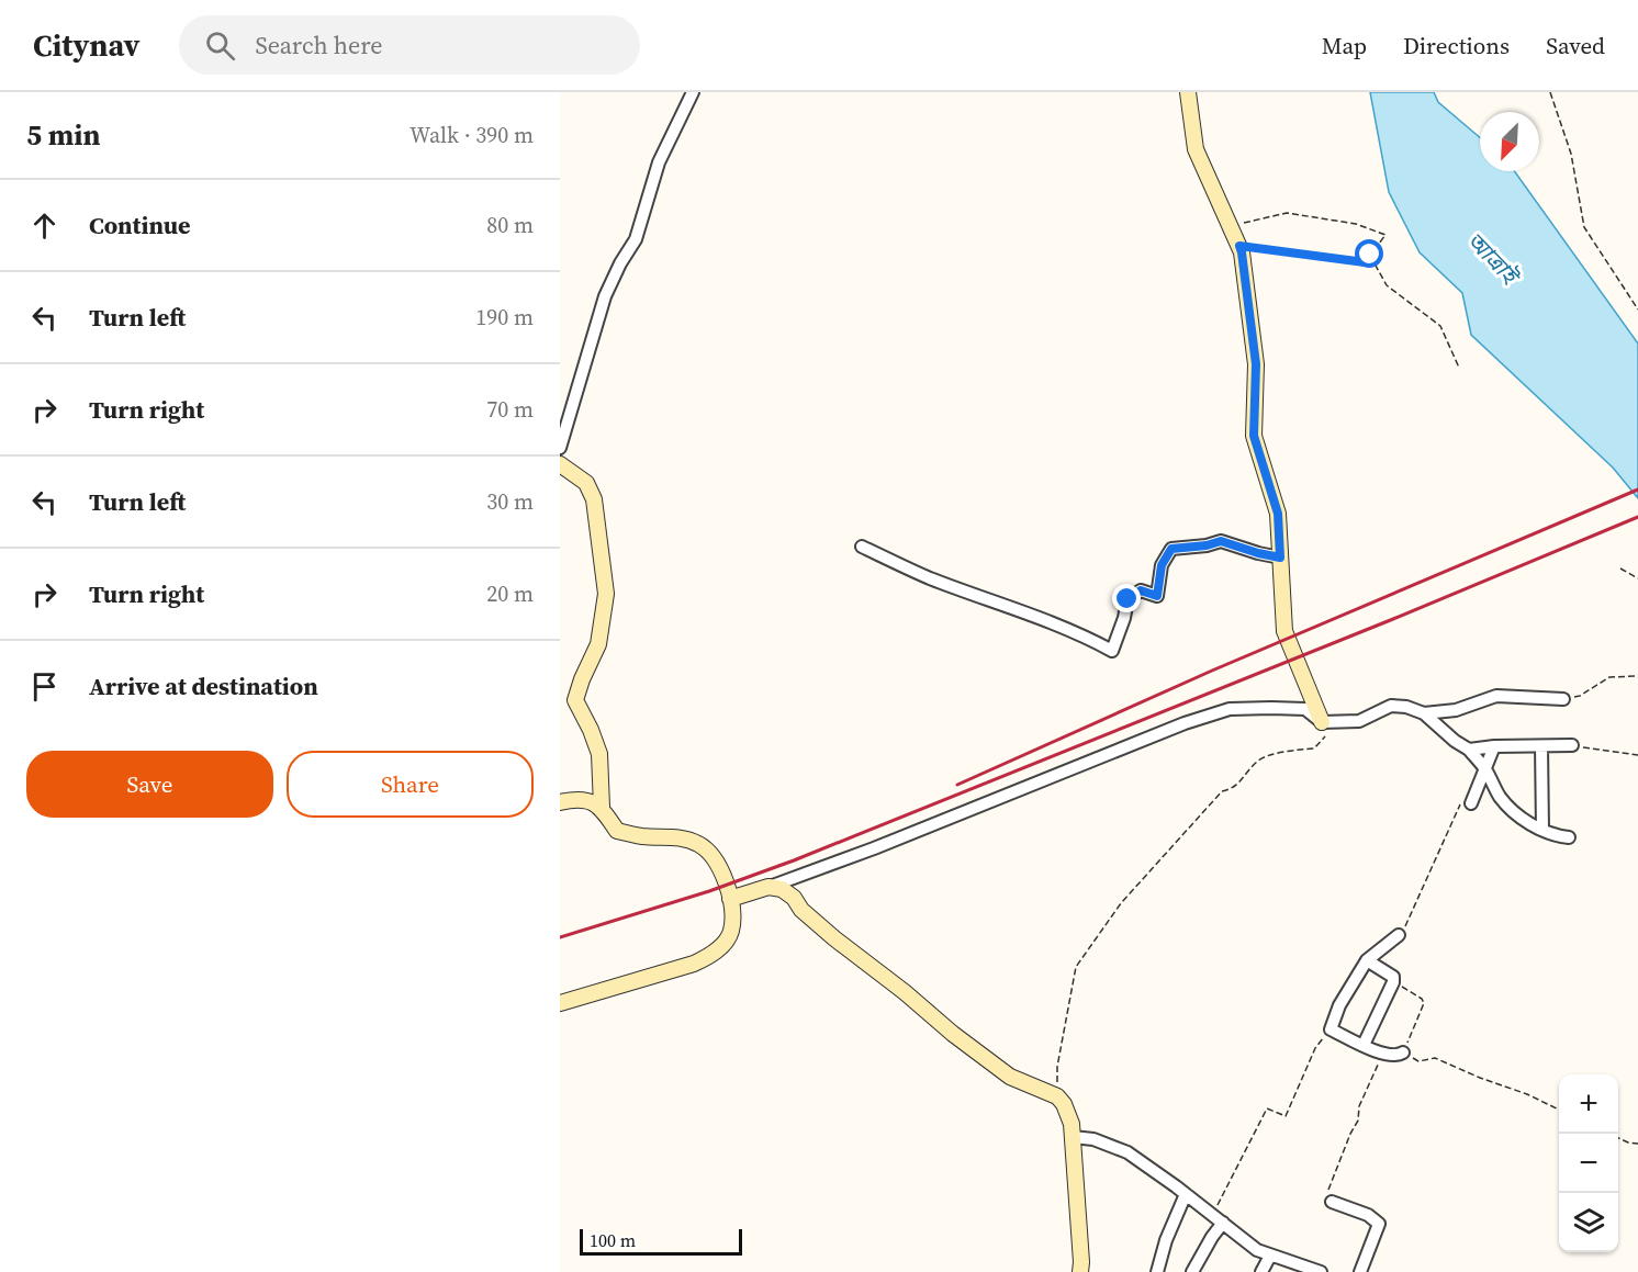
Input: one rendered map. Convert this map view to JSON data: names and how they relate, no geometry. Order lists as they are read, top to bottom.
{
  "water": ["আত্রাই"],
  "scale_bar": "100 m",
  "north": "bottom left",
  "page": {
    "header": "Citynav",
    "search": "Search here",
    "nav": ["Map", "Directions", "Saved"],
    "heading": ["5 min", "Walk · 390 m"],
    "list": [
      ["Continue", "80 m"],
      ["Turn left", "190 m"],
      ["Turn right", "70 m"],
      ["Turn left", "30 m"],
      ["Turn right", "20 m"],
      "Arrive at destination"
    ],
    "buttons": ["Save", "Share"],
    "map_buttons": ["+", "−"],
    "scale": "100 m"
  }
}
